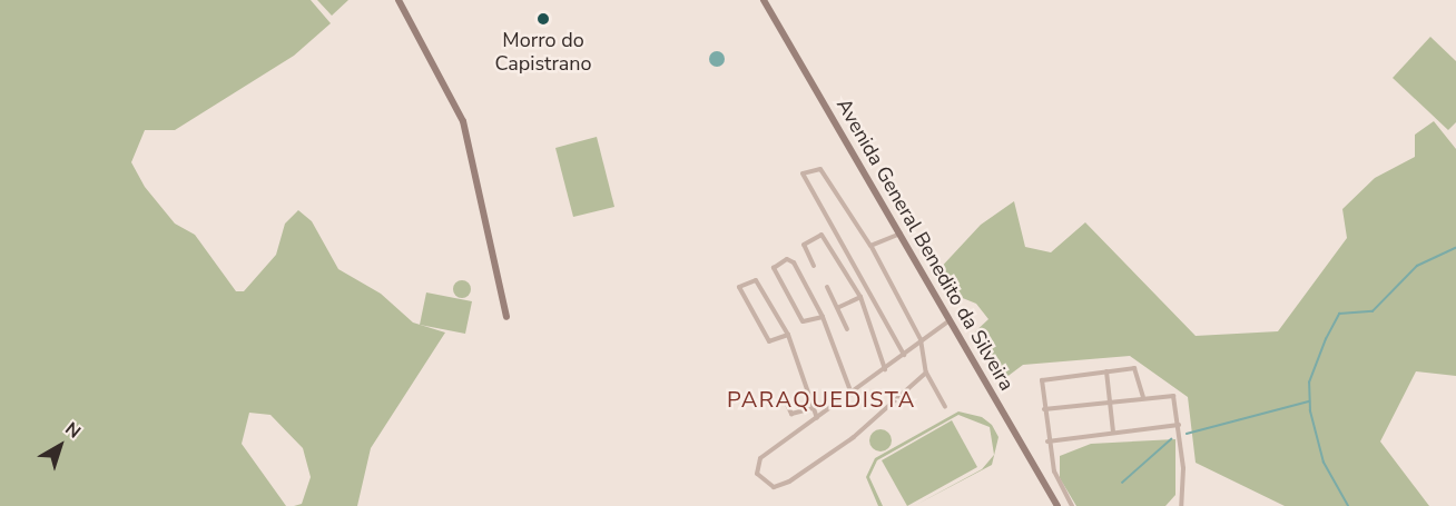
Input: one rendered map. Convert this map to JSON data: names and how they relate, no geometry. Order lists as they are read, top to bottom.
{
  "streets": {
    "main road": ["Avenida General Benedito da Silveira"]
  },
  "districts": ["PARAQUEDISTA"],
  "places": ["Morro do Capistrano"],
  "north": "top right"
}
